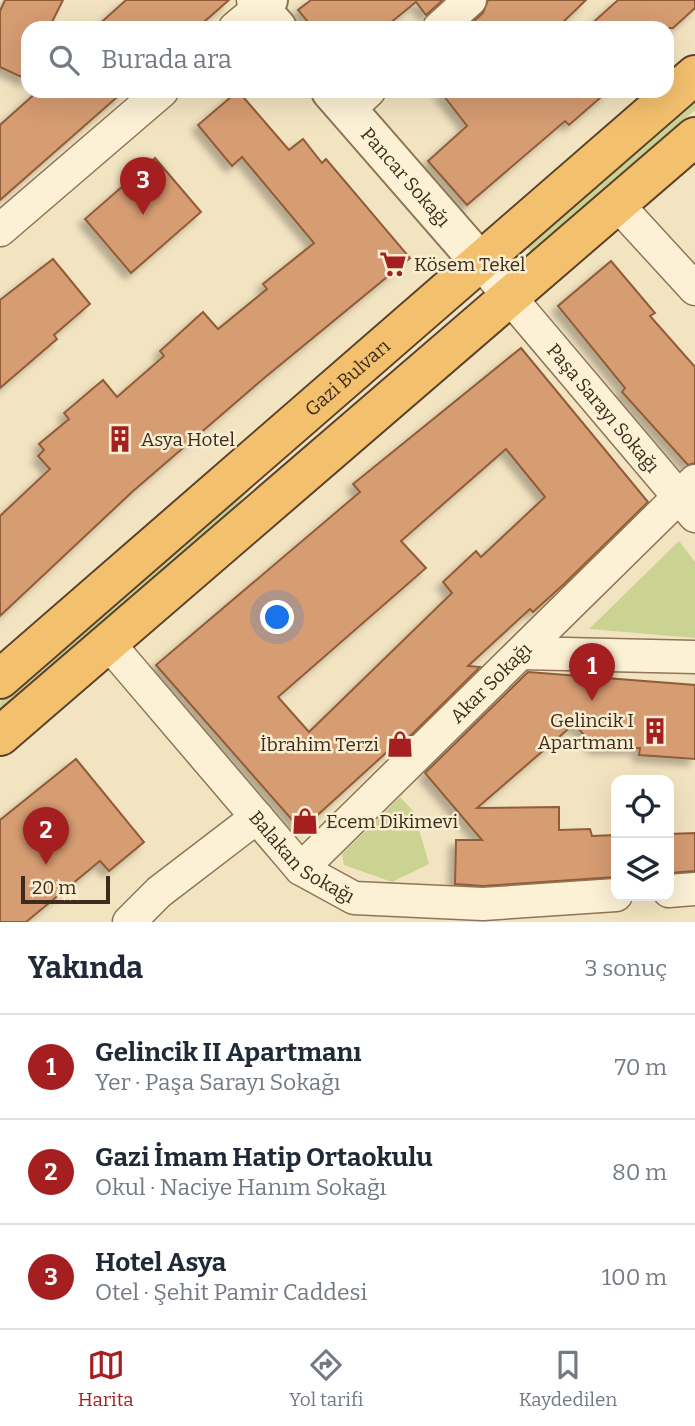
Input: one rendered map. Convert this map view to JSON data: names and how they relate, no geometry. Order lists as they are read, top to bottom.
{
  "streets": {
    "highway": ["Gazi Bulvarı"],
    "street": [
      "Pancar Sokağı",
      "Paşa Sarayı Sokağı",
      "Akar Sokağı",
      "Balakan Sokağı"
    ]
  },
  "crossings": [
    ["Pancar Sokağı", "Gazi Bulvarı"],
    ["Pancar Sokağı", "Paşa Sarayı Sokağı"],
    ["Gazi Bulvarı", "Paşa Sarayı Sokağı"],
    ["Paşa Sarayı Sokağı", "Akar Sokağı"],
    ["Akar Sokağı", "Balakan Sokağı"]
  ],
  "places": {
    "supermarket": ["Kösem Tekel"],
    "building": ["Asya Hotel", "Gelincik I Apartmanı"],
    "shop": ["İbrahim Terzi", "Ecem Dikimevi"]
  },
  "scale_bar": "20 m",
  "page": {
    "search": "Burada ara",
    "pins": ["3", "1", "2"],
    "scale": "20 m",
    "heading": ["Yakında", "3 sonuç"],
    "list": [
      {
        "mark": "1",
        "name": "Gelincik II Apartmanı",
        "note": "Yer · Paşa Sarayı Sokağı",
        "value": "70 m"
      },
      {
        "mark": "2",
        "name": "Gazi İmam Hatip Ortaokulu",
        "note": "Okul · Naciye Hanım Sokağı",
        "value": "80 m"
      },
      {
        "mark": "3",
        "name": "Hotel Asya",
        "note": "Otel · Şehit Pamir Caddesi",
        "value": "100 m"
      }
    ],
    "nav": ["Harita", "Yol tarifi", "Kaydedilen"]
  }
}
